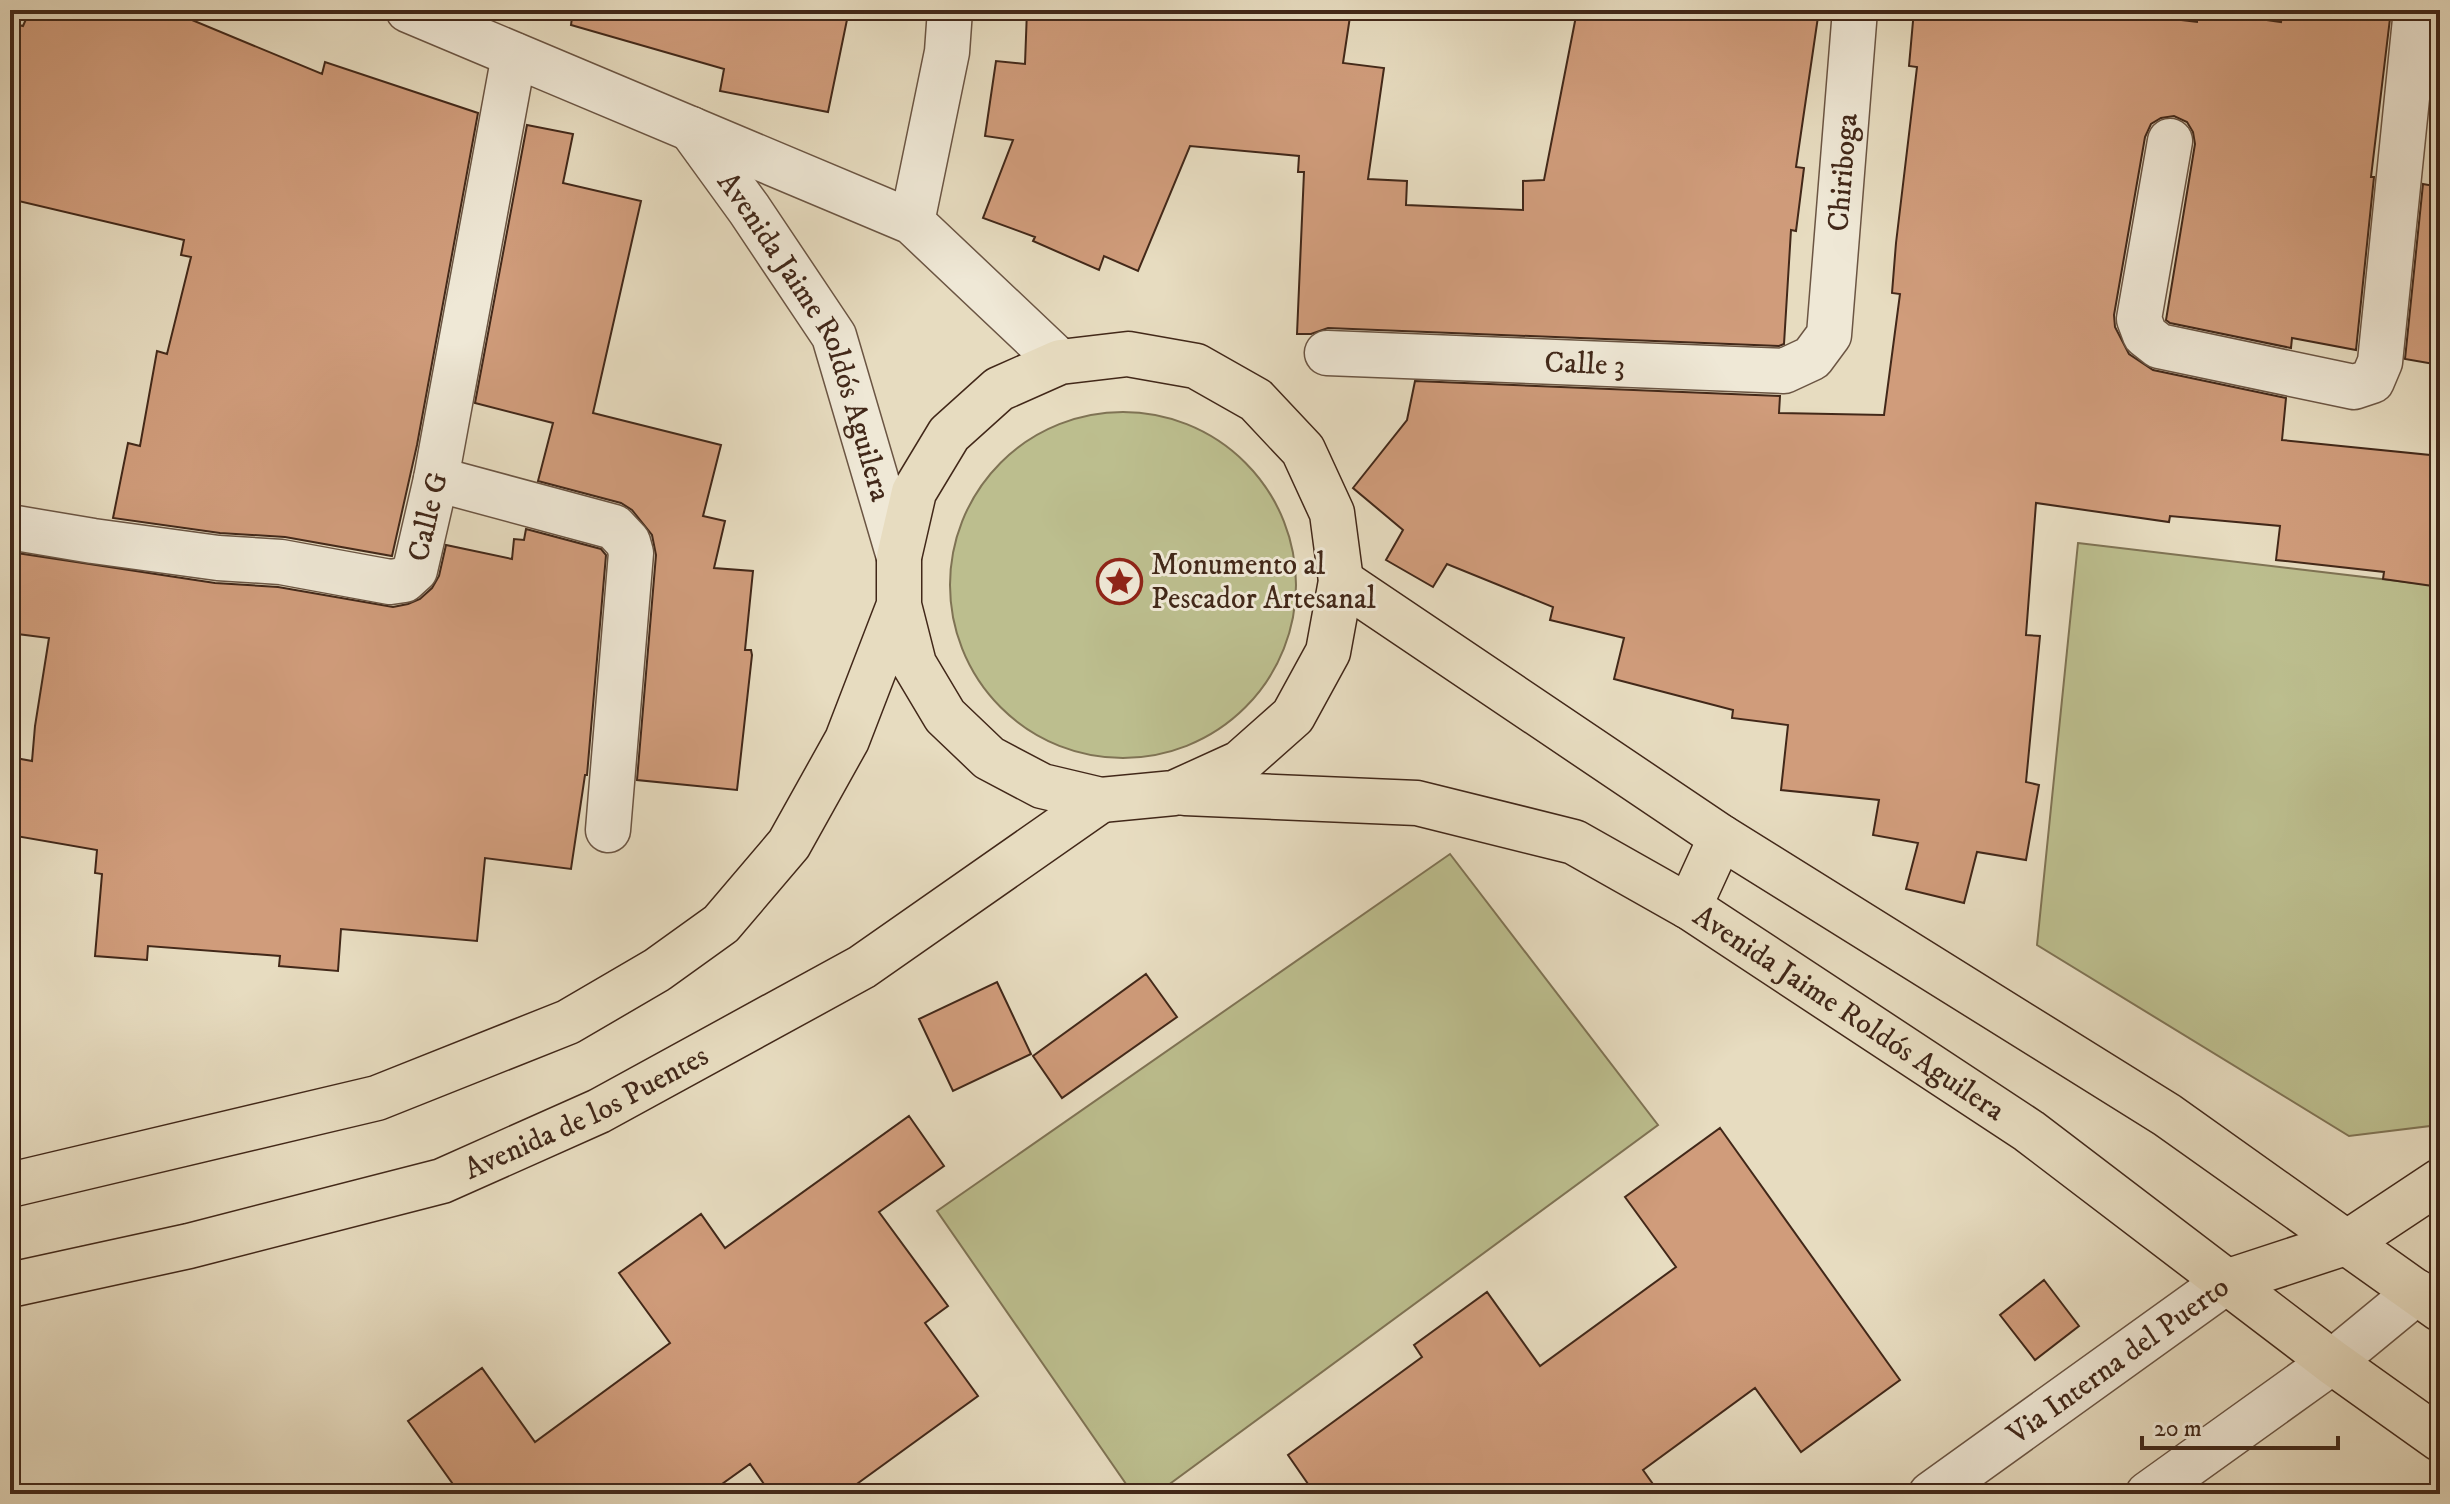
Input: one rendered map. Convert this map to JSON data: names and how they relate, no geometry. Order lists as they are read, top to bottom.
{
  "streets": {
    "main road": ["Avenida Jaime Roldós Aguilera", "Avenida de los Puentes", "Via Interna del Puerto"],
    "street": ["Chiriboga", "Calle 3", "Calle G"]
  },
  "crossings": [
    ["Chiriboga", "Calle 3"],
    ["Avenida Jaime Roldós Aguilera", "Calle G"],
    ["Avenida Jaime Roldós Aguilera", "Via Interna del Puerto"]
  ],
  "places": {
    "place": ["Monumento al Pescador Artesanal"]
  },
  "scale_bar": "20 m"
}
